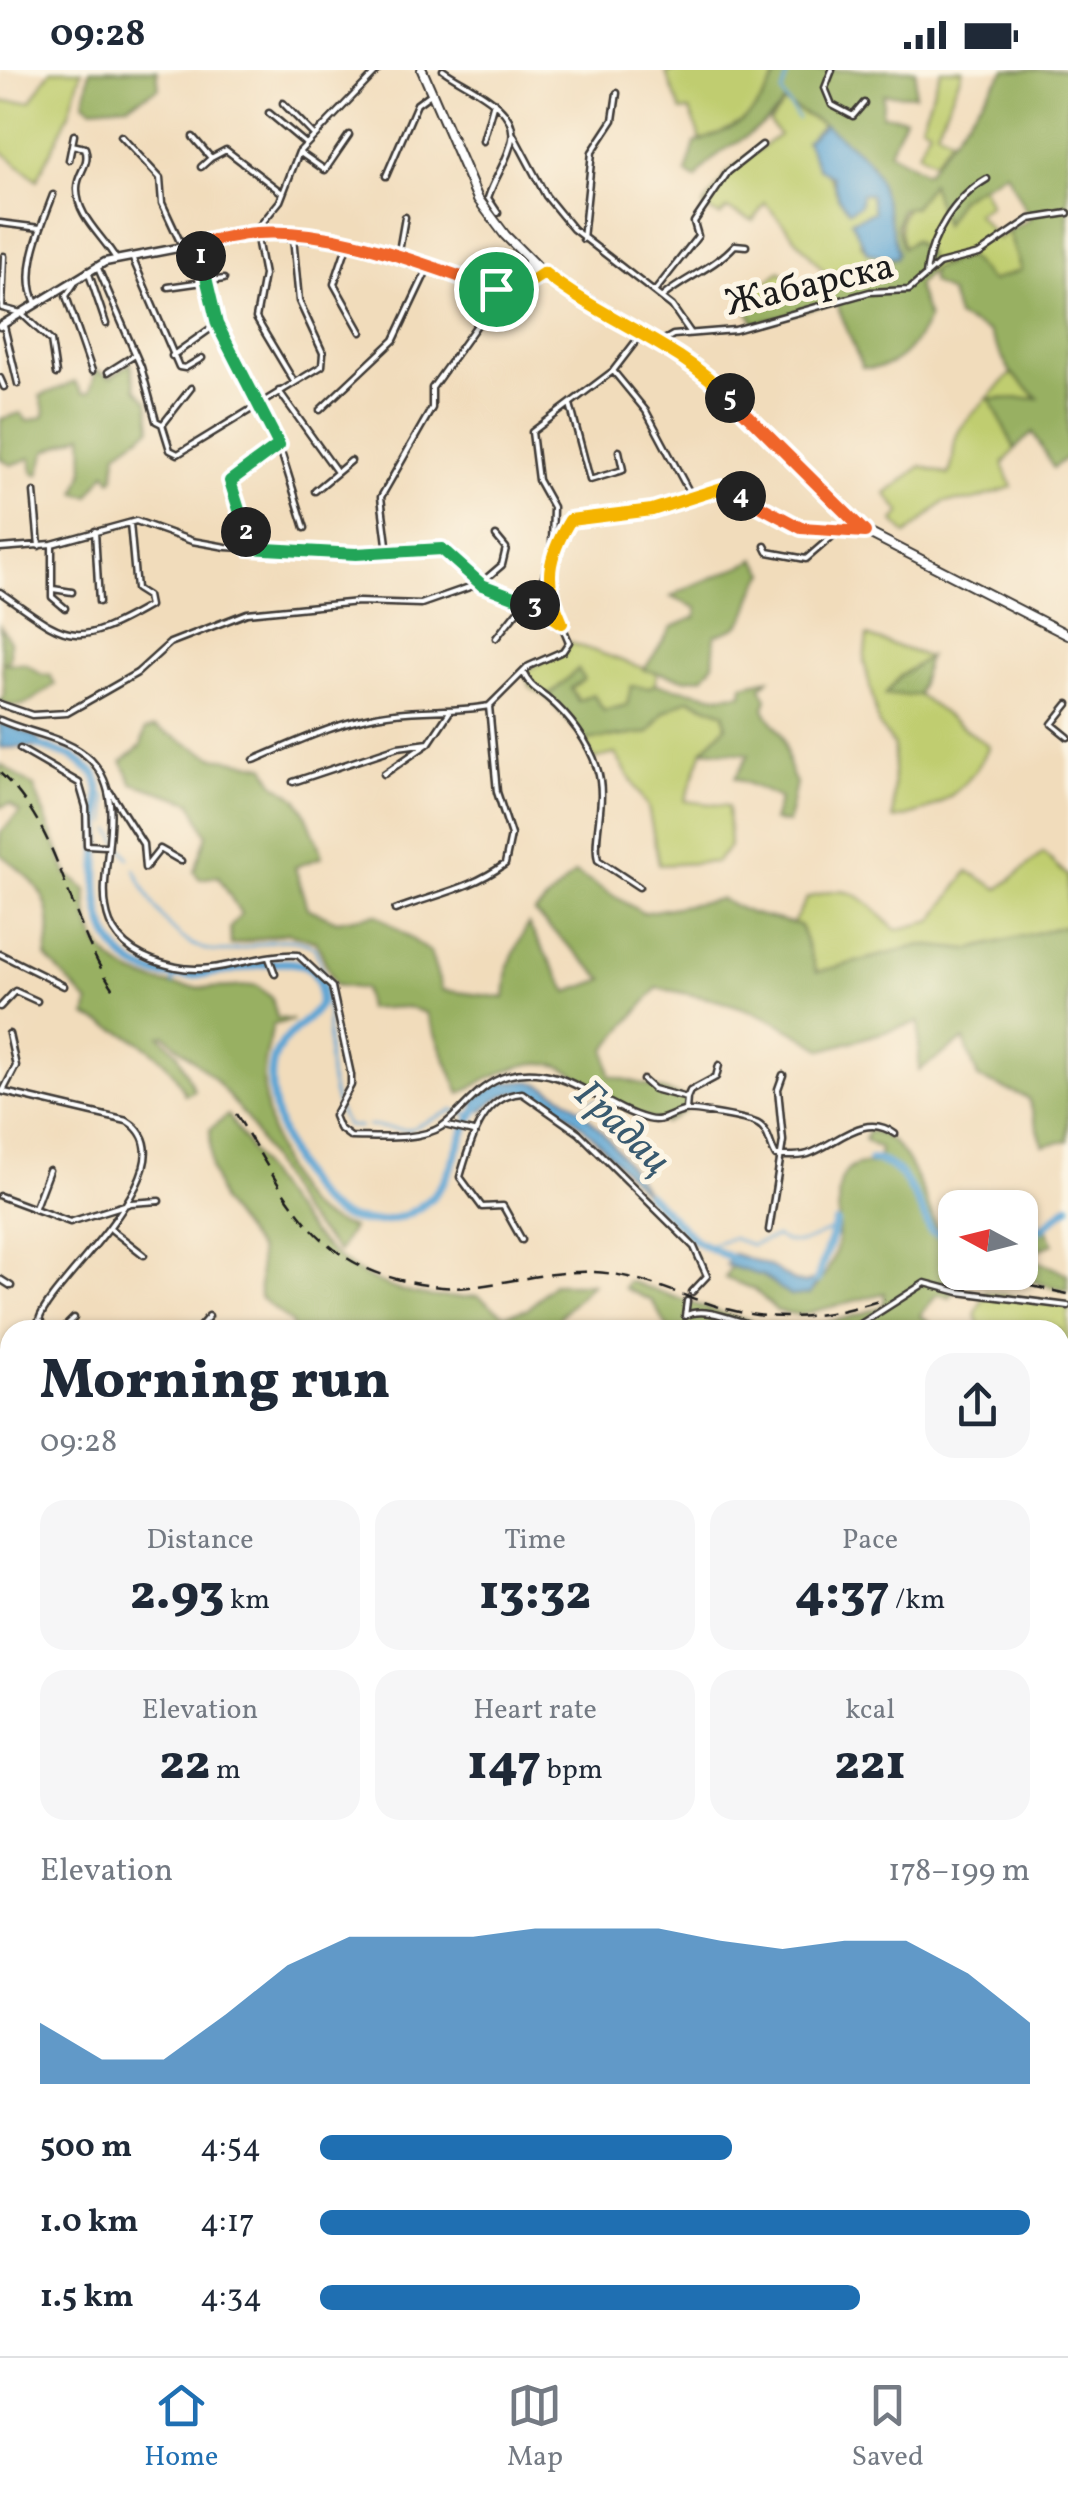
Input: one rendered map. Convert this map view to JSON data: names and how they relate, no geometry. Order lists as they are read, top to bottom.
{
  "streets": {
    "street": ["Жабарска"]
  },
  "water": ["Градац"],
  "north": "left",
  "page": {
    "status": "09:28",
    "pins": [
      "1",
      "5",
      "4",
      "2",
      "3"
    ],
    "heading": ["Morning run", "09:28"],
    "stats": [
      ["Distance", "2.93 km"],
      ["Time", "13:32"],
      ["Pace", "4:37 /km"],
      ["Elevation", "22 m"],
      ["Heart rate", "147 bpm"],
      ["kcal", "221"]
    ],
    "chart": ["Elevation", "178–199 m"],
    "list": [
      {
        "name": "500 m",
        "note": "4:54"
      },
      {
        "name": "1.0 km",
        "note": "4:17"
      },
      {
        "name": "1.5 km",
        "note": "4:34"
      }
    ],
    "tabs": ["Home", "Map", "Saved"]
  }
}
